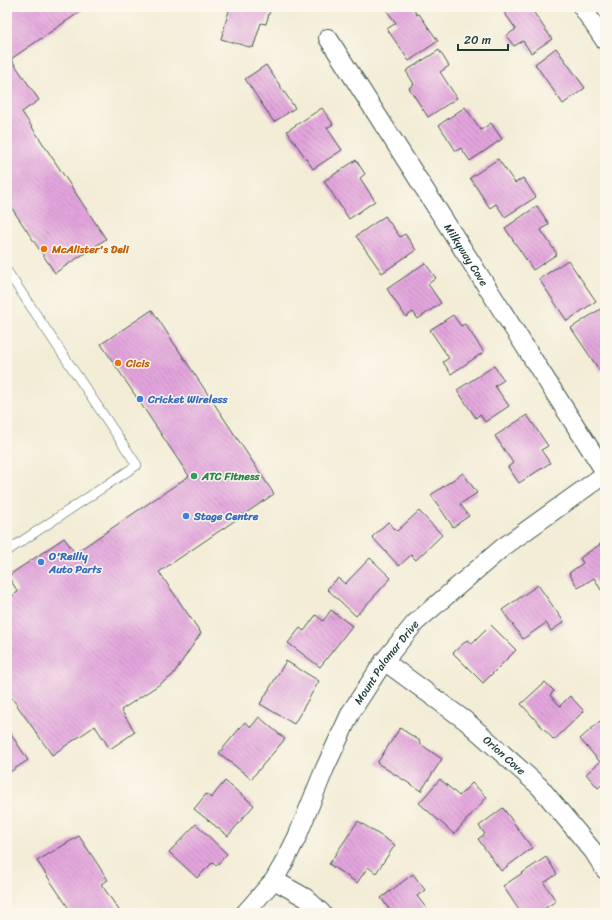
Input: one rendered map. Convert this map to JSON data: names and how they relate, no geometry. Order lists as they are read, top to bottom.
{
  "streets": {
    "street": ["Milkyway Cove", "Mount Palomar Drive", "Orion Cove"]
  },
  "crossings": [
    ["Milkyway Cove", "Mount Palomar Drive"],
    ["Mount Palomar Drive", "Orion Cove"]
  ],
  "places": [
    "McAlister's Deli",
    "Cicis",
    "Cricket Wireless",
    "ATC Fitness",
    "Stage Centre",
    "O'Reilly Auto Parts"
  ],
  "scale_bar": "20 m"
}
